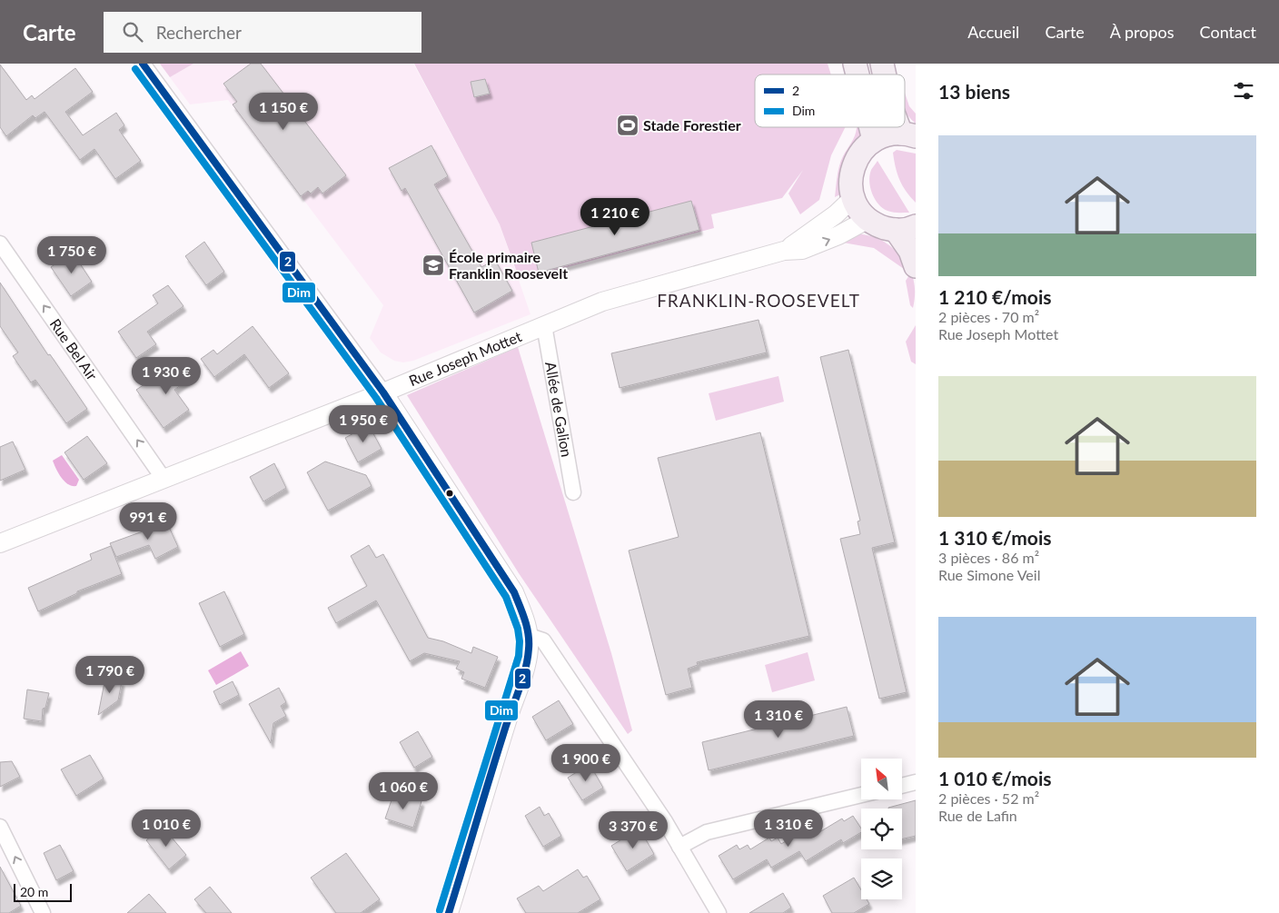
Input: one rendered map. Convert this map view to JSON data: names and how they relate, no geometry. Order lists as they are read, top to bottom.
{
  "streets": {
    "street": ["Rue Bel Air", "Rue Joseph Mottet", "Allée de Galion"]
  },
  "crossings": [
    ["Rue Bel Air", "Rue Joseph Mottet"],
    ["Rue Joseph Mottet", "Allée de Galion"]
  ],
  "one_way": ["Rue Bel Air"],
  "districts": ["FRANKLIN-ROOSEVELT"],
  "places": {
    "sports": ["Stade Forestier"],
    "school or university": ["École primaire Franklin Roosevelt"]
  },
  "lines": ["transit line 2", "transit line Dim"],
  "legend": ["2", "Dim"],
  "scale_bar": "20 m",
  "north": "top left",
  "page": {
    "header": "Carte",
    "search": "Rechercher",
    "nav": [
      "Accueil",
      "Carte",
      "À propos",
      "Contact"
    ],
    "heading": "13 biens",
    "price": [
      "1 150 €",
      "1 210 €",
      "1 750 €",
      "1 930 €",
      "1 950 €",
      "991 €",
      "1 790 €",
      "1 310 €",
      "1 900 €",
      "1 060 €",
      "1 010 €",
      "1 310 €",
      "3 370 €"
    ],
    "list": [
      {
        "name": "1 210 €/mois",
        "note": "2 pièces · 70 m² · Rue Joseph Mottet"
      },
      {
        "name": "1 310 €/mois",
        "note": "3 pièces · 86 m² · Rue Simone Veil"
      },
      {
        "name": "1 010 €/mois",
        "note": "2 pièces · 52 m² · Rue de Lafin"
      }
    ],
    "scale": "20 m"
  }
}
